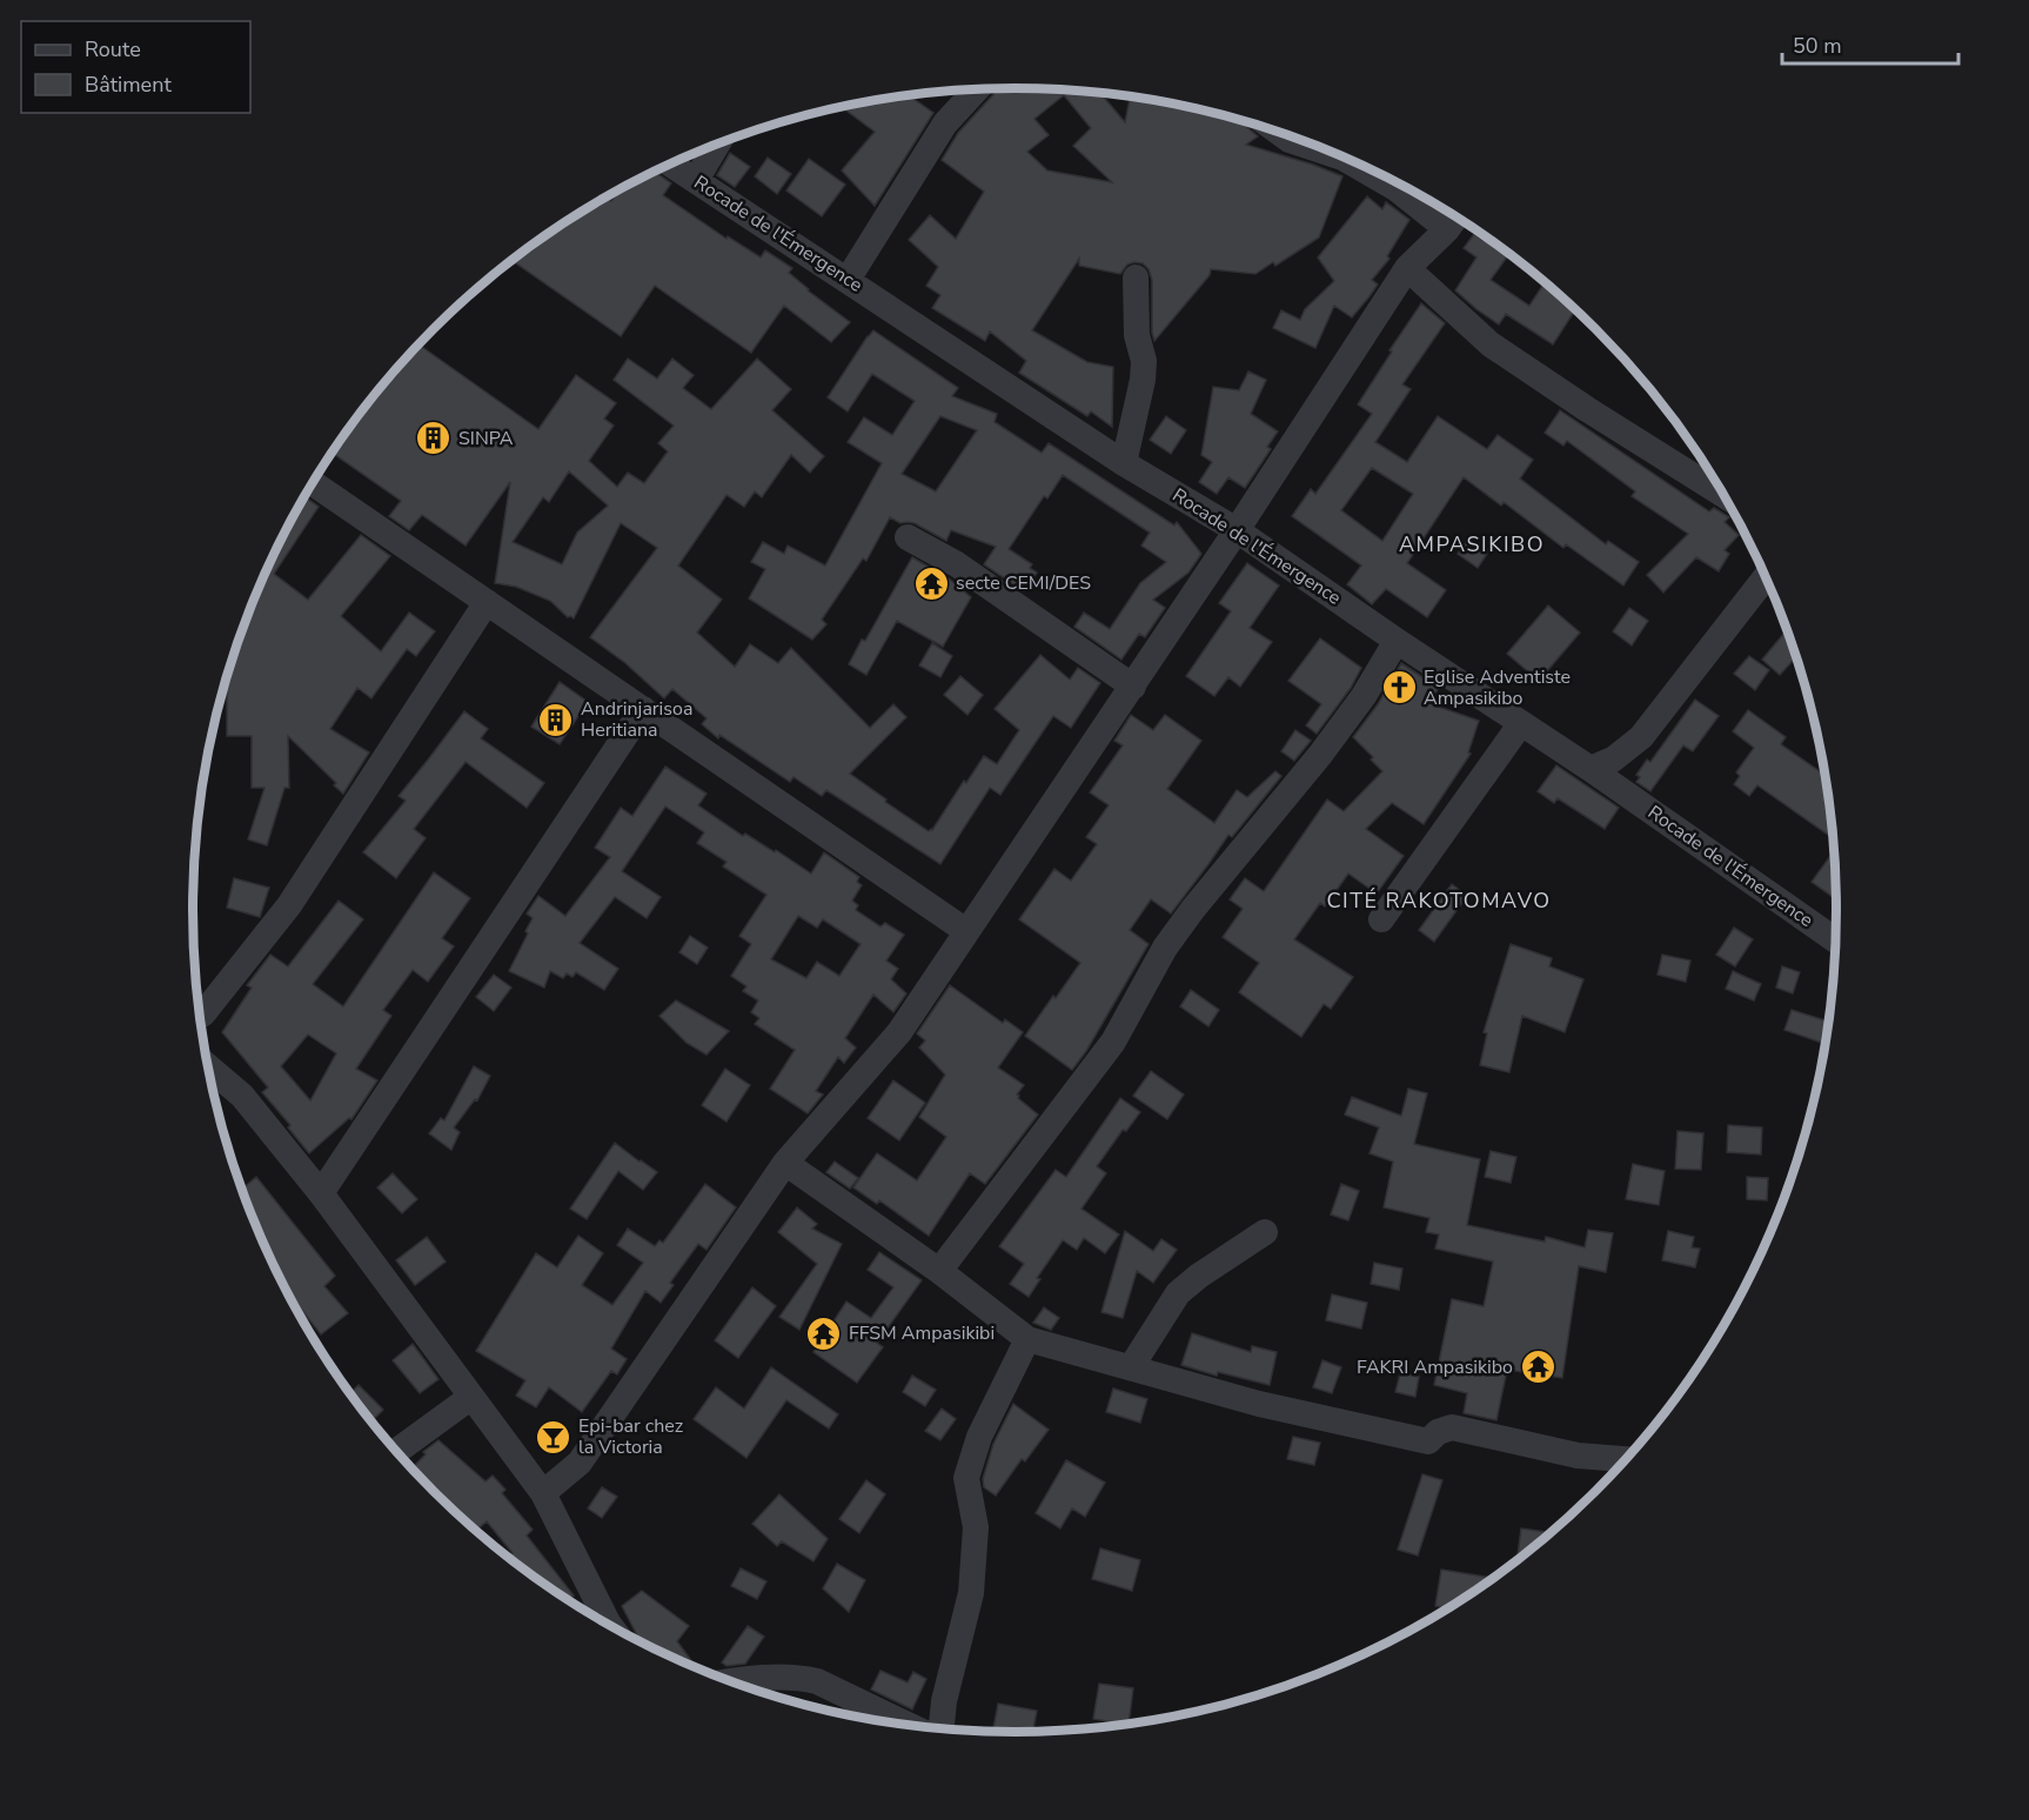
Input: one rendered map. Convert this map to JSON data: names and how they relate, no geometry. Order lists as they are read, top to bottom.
{
  "streets": {
    "street": ["Rocade de l'Émergence"]
  },
  "districts": ["AMPASIKIBO", "CITÉ RAKOTOMAVO"],
  "places": {
    "building": ["SINPA", "Andrinjarisoa Heritiana"],
    "temple": ["secte CEMI/DES", "FFSM Ampasikibi", "FAKRI Ampasikibo"],
    "church": ["Eglise Adventiste Ampasikibo"],
    "bar": ["Epi-bar chez la Victoria"]
  },
  "legend": ["Route", "Bâtiment"],
  "scale_bar": "50 m"
}
